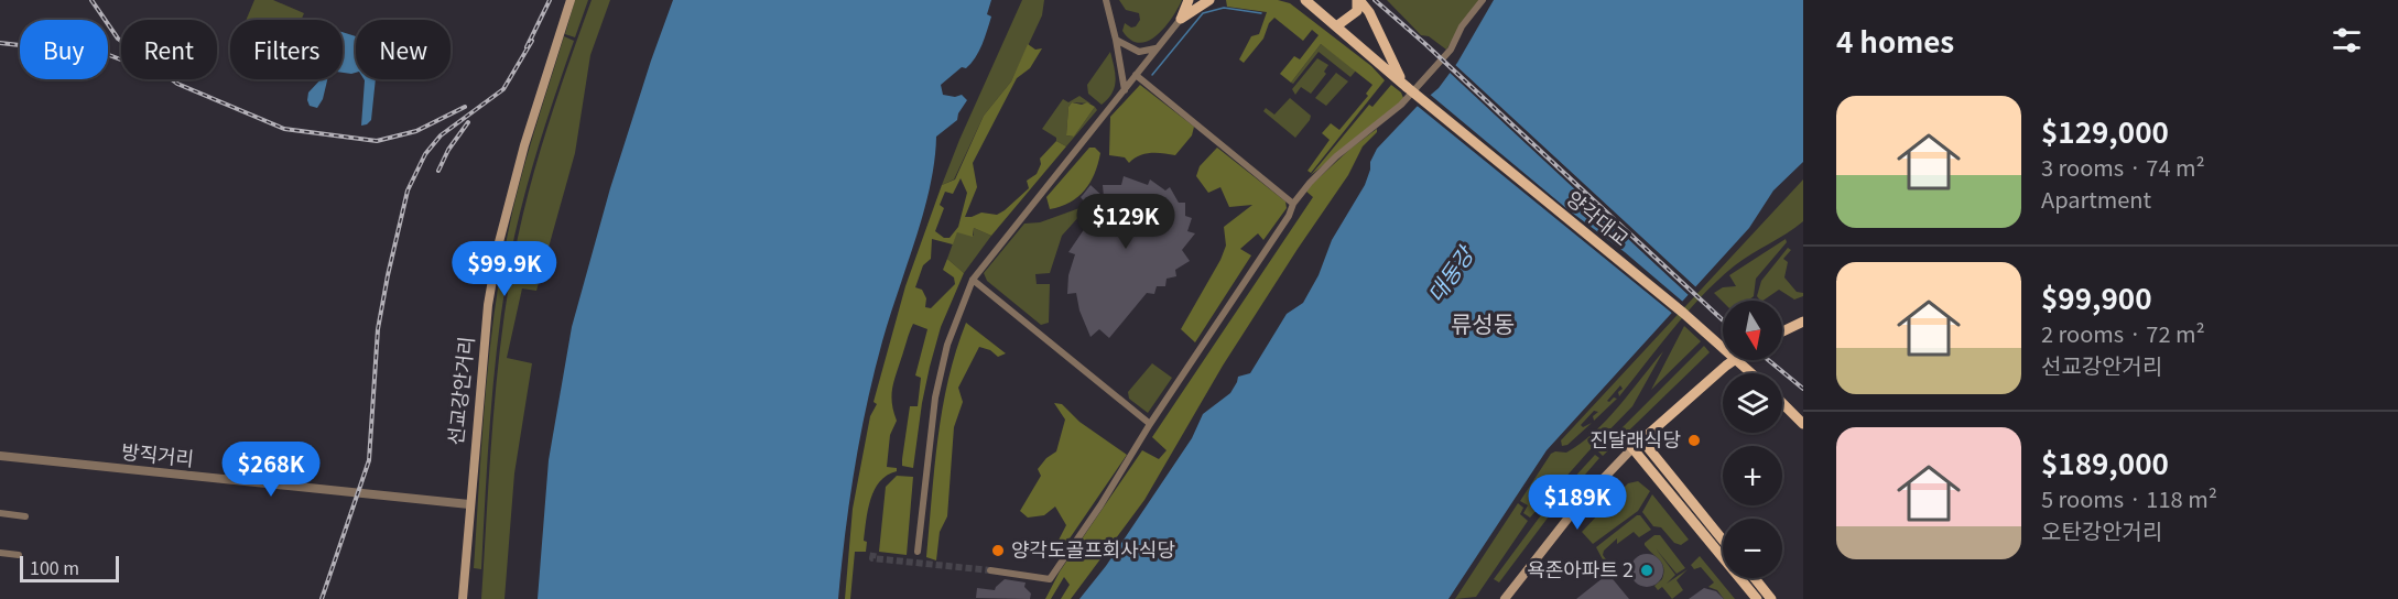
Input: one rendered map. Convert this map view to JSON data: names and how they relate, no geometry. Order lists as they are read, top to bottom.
{
  "streets": {
    "main road": ["양각대교", "선교강안거리"],
    "street": ["방직거리"]
  },
  "crossings": [
    ["선교강안거리", "방직거리"]
  ],
  "districts": ["류성동"],
  "water": ["대동강"],
  "places": ["진달래식당", "양각도골프회사식당", "욕존아파트 2"],
  "scale_bar": "100 m",
  "north": "bottom",
  "page": {
    "heading": "4 homes",
    "chip": [
      "Buy",
      "Rent",
      "Filters",
      "New"
    ],
    "list": [
      {
        "name": "$129,000",
        "note": "3 rooms · 74 m² · Apartment"
      },
      {
        "name": "$99,900",
        "note": "2 rooms · 72 m² · 선교강안거리"
      },
      {
        "name": "$189,000",
        "note": "5 rooms · 118 m² · 오탄강안거리"
      }
    ],
    "price": [
      "$129K",
      "$99.9K",
      "$268K",
      "$189K"
    ],
    "map_buttons": ["+", "−"],
    "scale": "100 m"
  }
}
